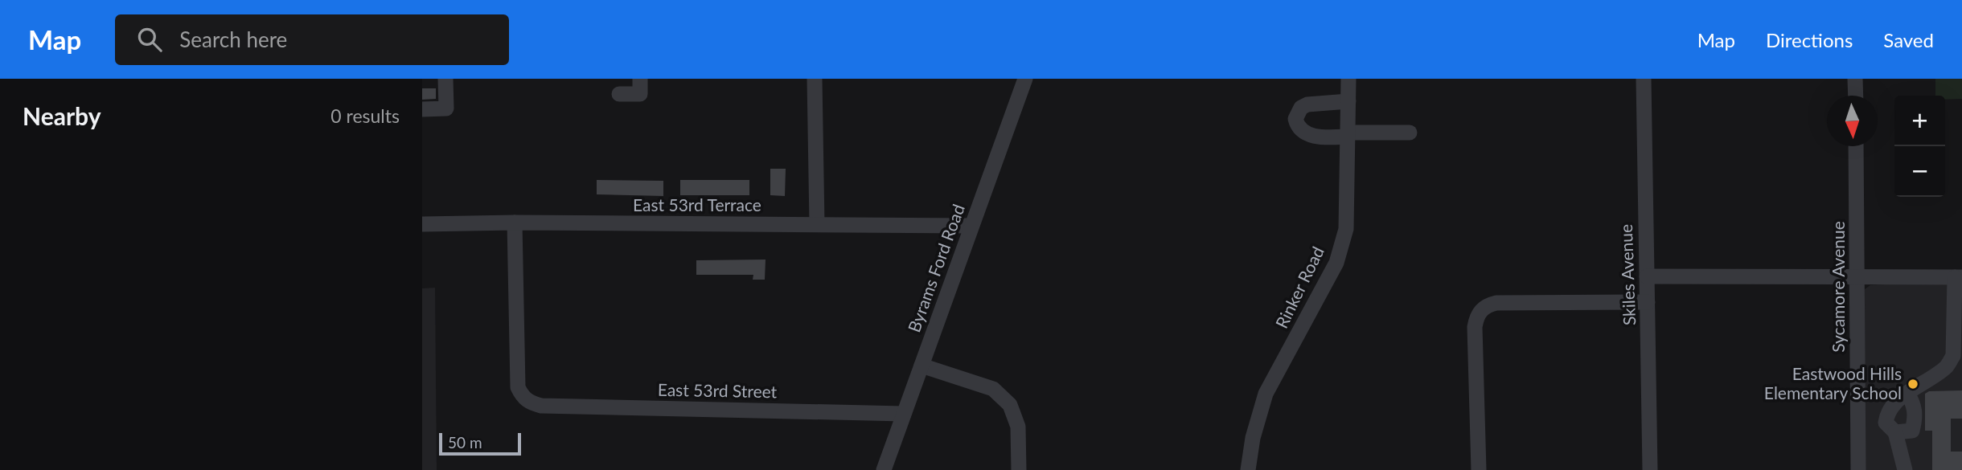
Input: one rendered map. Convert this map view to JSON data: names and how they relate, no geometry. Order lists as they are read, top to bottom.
{
  "streets": {
    "street": [
      "East 53rd Terrace",
      "Byrams Ford Road",
      "Skiles Avenue",
      "Sycamore Avenue",
      "Rinker Road",
      "East 53rd Street"
    ]
  },
  "crossings": [
    ["East 53rd Terrace", "Byrams Ford Road"],
    ["East 53rd Terrace", "East 53rd Street"],
    ["Byrams Ford Road", "East 53rd Street"]
  ],
  "places": ["Eastwood Hills Elementary School"],
  "scale_bar": "50 m",
  "north": "bottom",
  "page": {
    "header": "Map",
    "search": "Search here",
    "nav": ["Map", "Directions", "Saved"],
    "heading": ["Nearby", "0 results"],
    "map_buttons": ["+", "−"],
    "scale": "50 m"
  }
}
